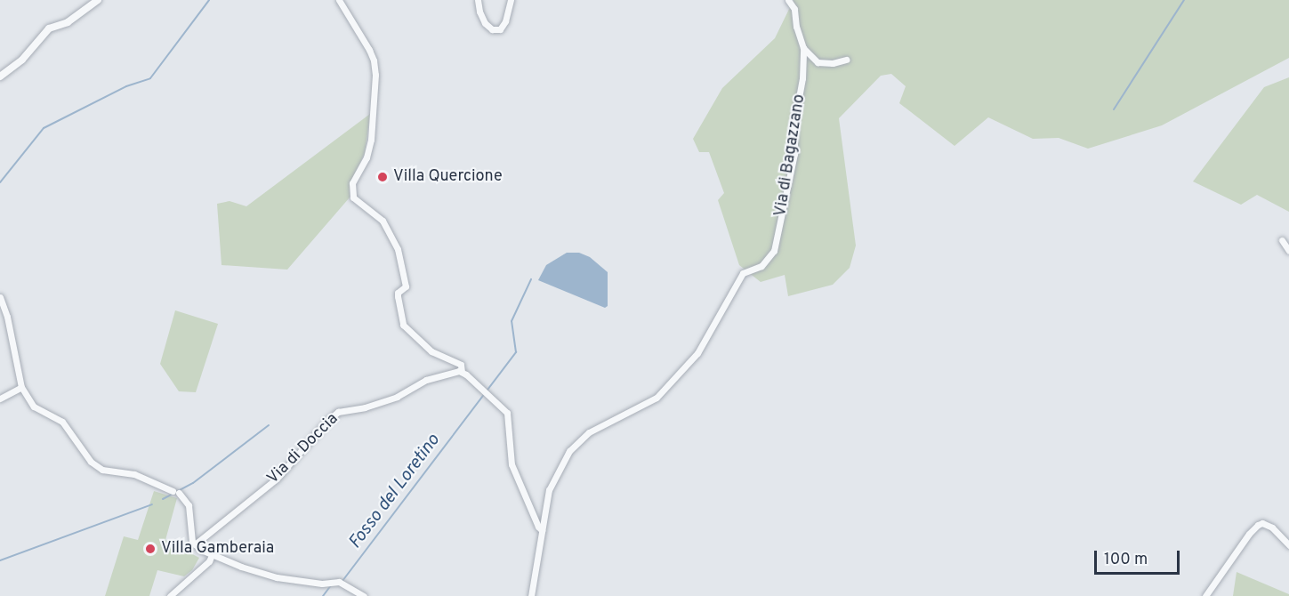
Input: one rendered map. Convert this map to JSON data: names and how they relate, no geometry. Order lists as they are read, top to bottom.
{
  "streets": {
    "street": ["Via di Bagazzano", "Via di Doccia"]
  },
  "water": ["Fosso del Loretino"],
  "places": ["Villa Quercione", "Villa Gamberaia"],
  "scale_bar": "100 m"
}
